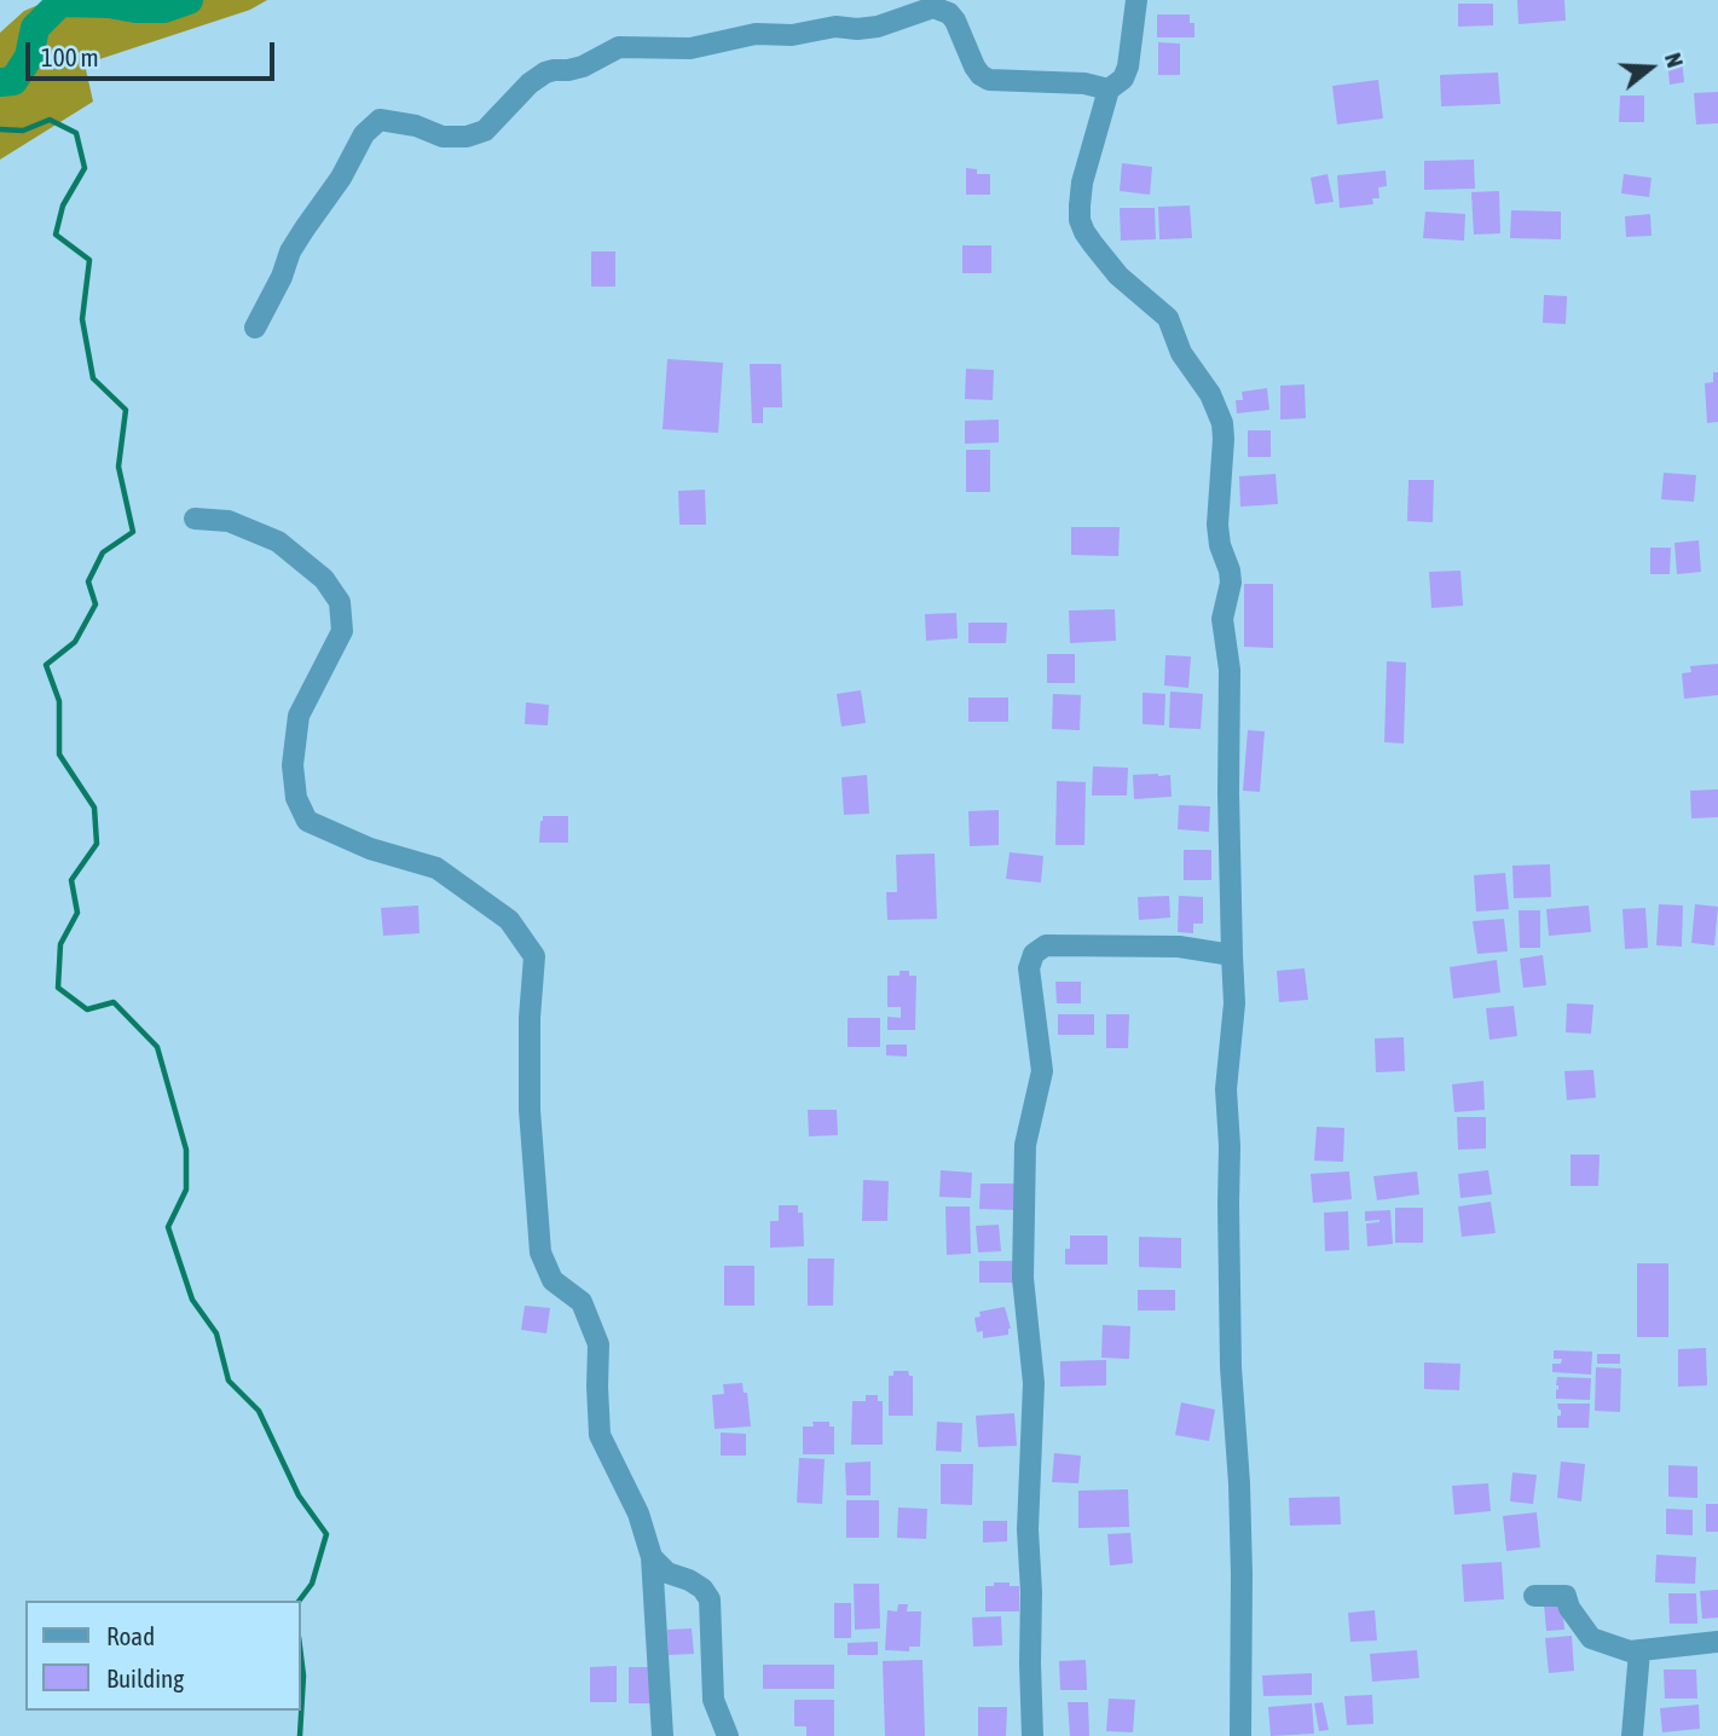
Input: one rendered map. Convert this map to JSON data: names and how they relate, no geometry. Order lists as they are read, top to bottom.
{
  "legend": ["Road", "Building"],
  "scale_bar": "100 m",
  "north": "right"
}
